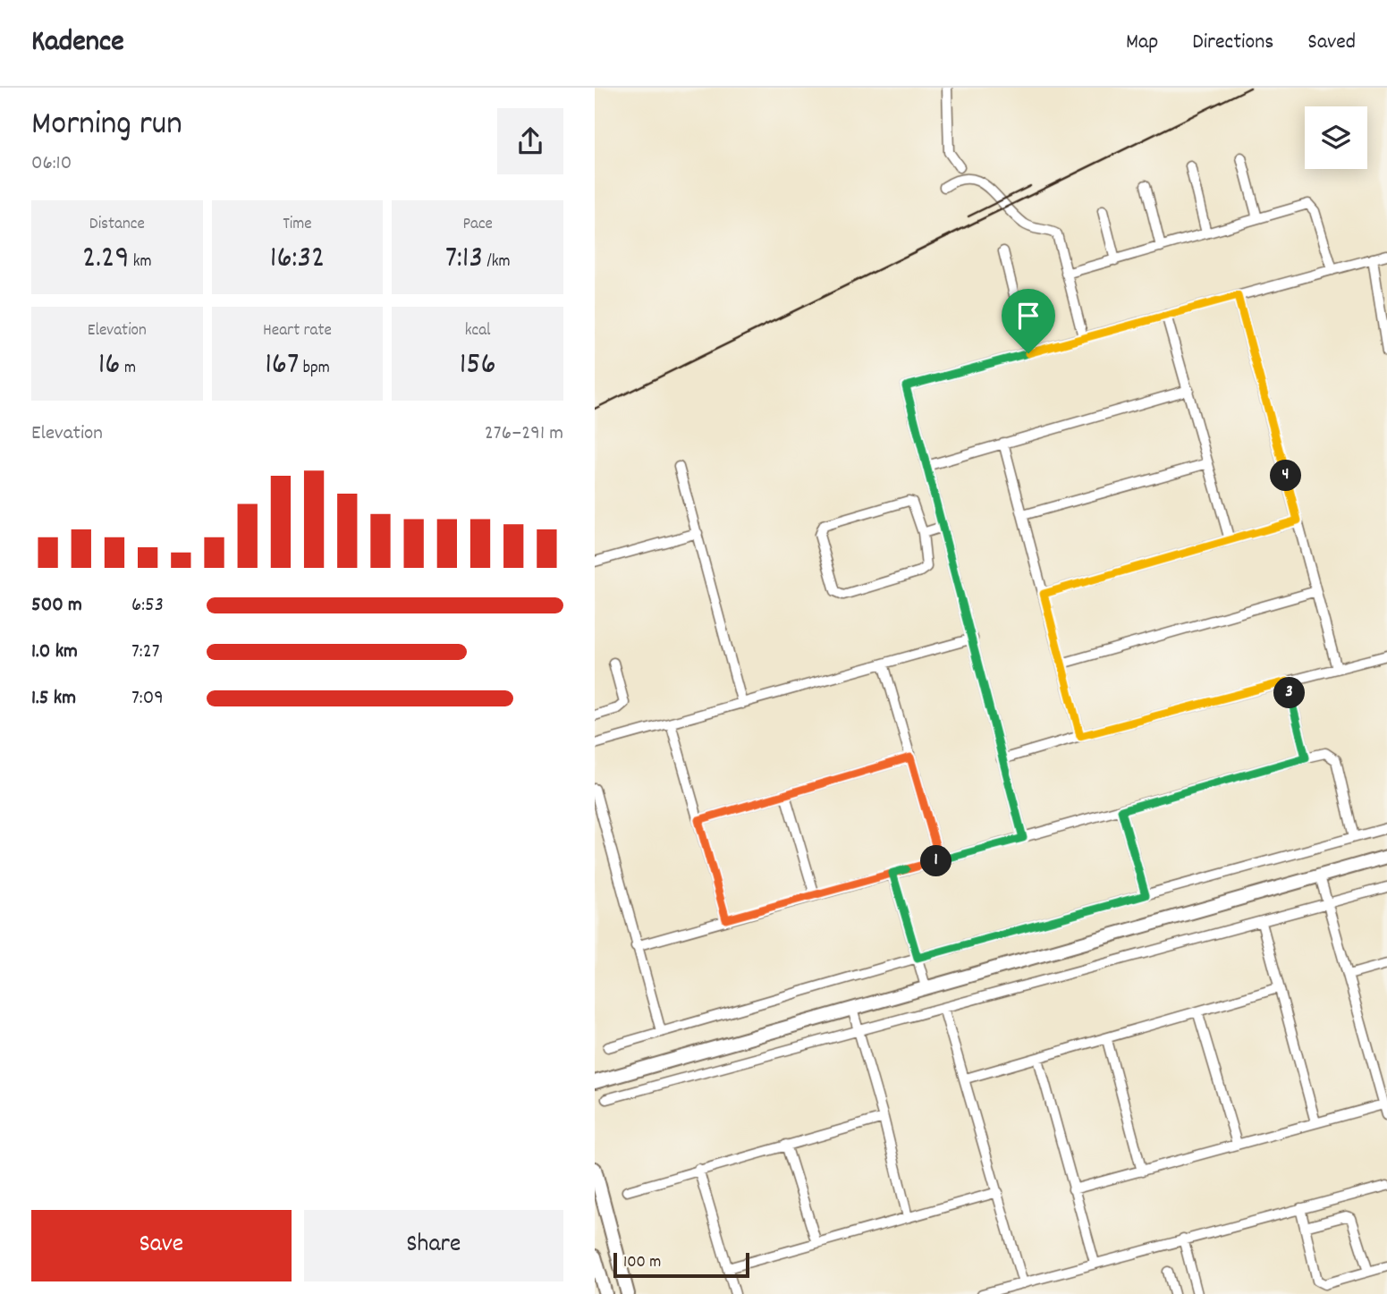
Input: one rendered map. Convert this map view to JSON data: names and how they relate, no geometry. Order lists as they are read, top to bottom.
{
  "scale_bar": "100 m",
  "page": {
    "header": "Kadence",
    "nav": ["Map", "Directions", "Saved"],
    "heading": ["Morning run", "06:10"],
    "stats": [
      ["Distance", "2.29 km"],
      ["Time", "16:32"],
      ["Pace", "7:13 /km"],
      ["Elevation", "16 m"],
      ["Heart rate", "167 bpm"],
      ["kcal", "156"]
    ],
    "chart": ["Elevation", "276–291 m"],
    "pins": ["4", "3", "1"],
    "list": [
      {
        "name": "500 m",
        "note": "6:53"
      },
      {
        "name": "1.0 km",
        "note": "7:27"
      },
      {
        "name": "1.5 km",
        "note": "7:09"
      }
    ],
    "buttons": ["Save", "Share"],
    "scale": "100 m"
  }
}
